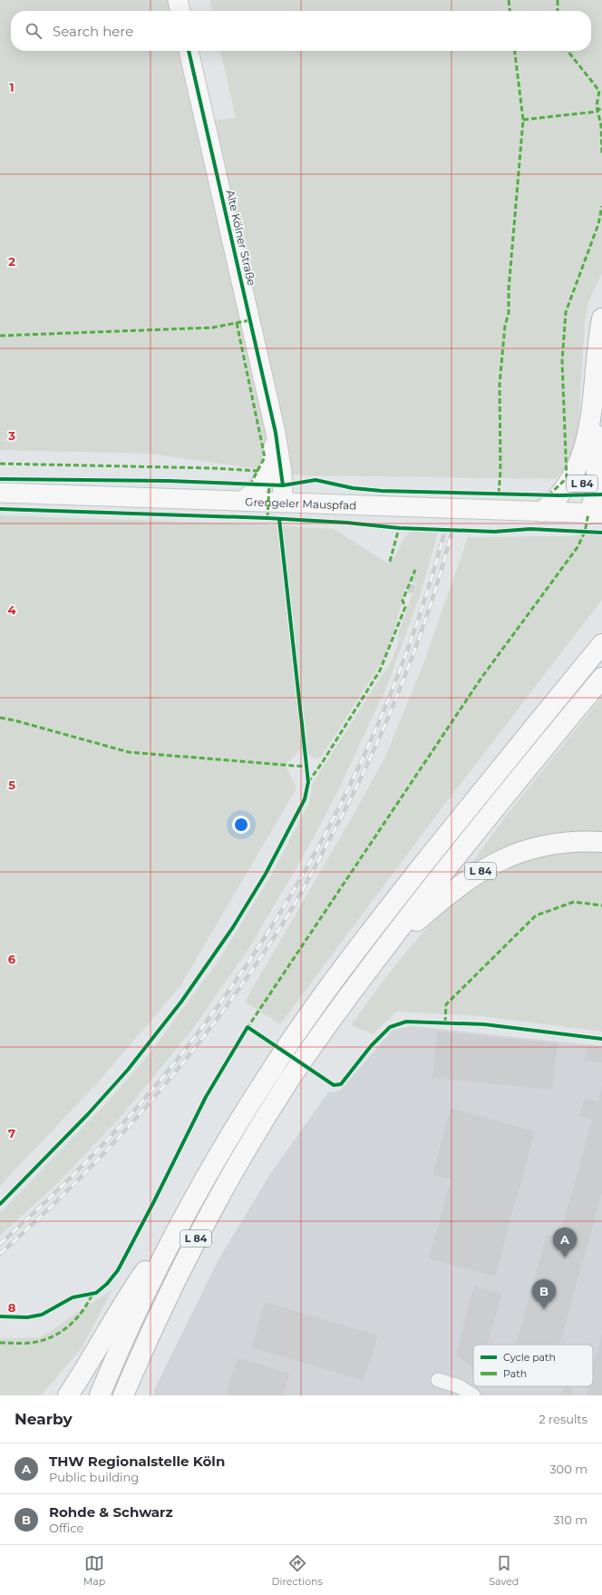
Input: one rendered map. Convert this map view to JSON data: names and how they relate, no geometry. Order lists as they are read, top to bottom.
{
  "streets": {
    "highway": ["L 84"],
    "main road": ["Alte Kölner Straße", "Grengeler Mauspfad"]
  },
  "crossings": [
    ["Alte Kölner Straße", "Grengeler Mauspfad"],
    ["L 84", "Grengeler Mauspfad"]
  ],
  "legend": ["Cycle path", "Path"],
  "page": {
    "search": "Search here",
    "pins": ["A", "B"],
    "heading": ["Nearby", "2 results"],
    "list": [
      {
        "mark": "A",
        "name": "THW Regionalstelle Köln",
        "note": "Public building",
        "value": "300 m"
      },
      {
        "mark": "B",
        "name": "Rohde & Schwarz",
        "note": "Office",
        "value": "310 m"
      }
    ],
    "nav": ["Map", "Directions", "Saved"]
  },
  "grid": {
    "rows": [
      "1",
      "2",
      "3",
      "4",
      "5",
      "6",
      "7",
      "8"
    ]
  }
}
